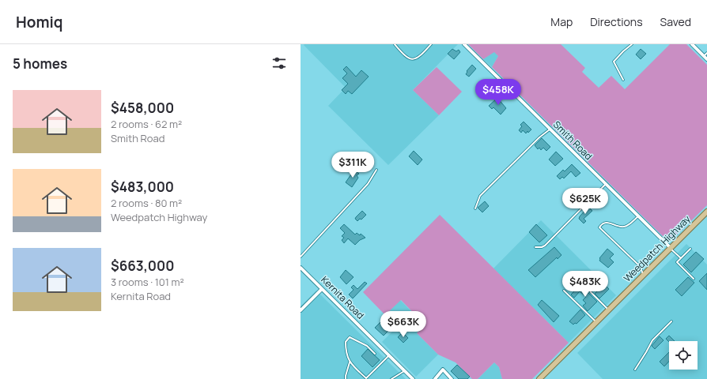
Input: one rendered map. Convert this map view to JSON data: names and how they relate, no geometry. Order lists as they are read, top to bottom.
{
  "streets": {
    "main road": ["Weedpatch Highway"],
    "street": ["Smith Road", "Kernita Road"]
  },
  "crossings": [
    ["Smith Road", "Weedpatch Highway"]
  ],
  "page": {
    "header": "Homiq",
    "nav": ["Map", "Directions", "Saved"],
    "heading": "5 homes",
    "price": [
      "$458K",
      "$311K",
      "$625K",
      "$483K",
      "$663K"
    ],
    "list": [
      {
        "name": "$458,000",
        "note": "2 rooms · 62 m² · Smith Road"
      },
      {
        "name": "$483,000",
        "note": "2 rooms · 80 m² · Weedpatch Highway"
      },
      {
        "name": "$663,000",
        "note": "3 rooms · 101 m² · Kernita Road"
      }
    ]
  }
}
